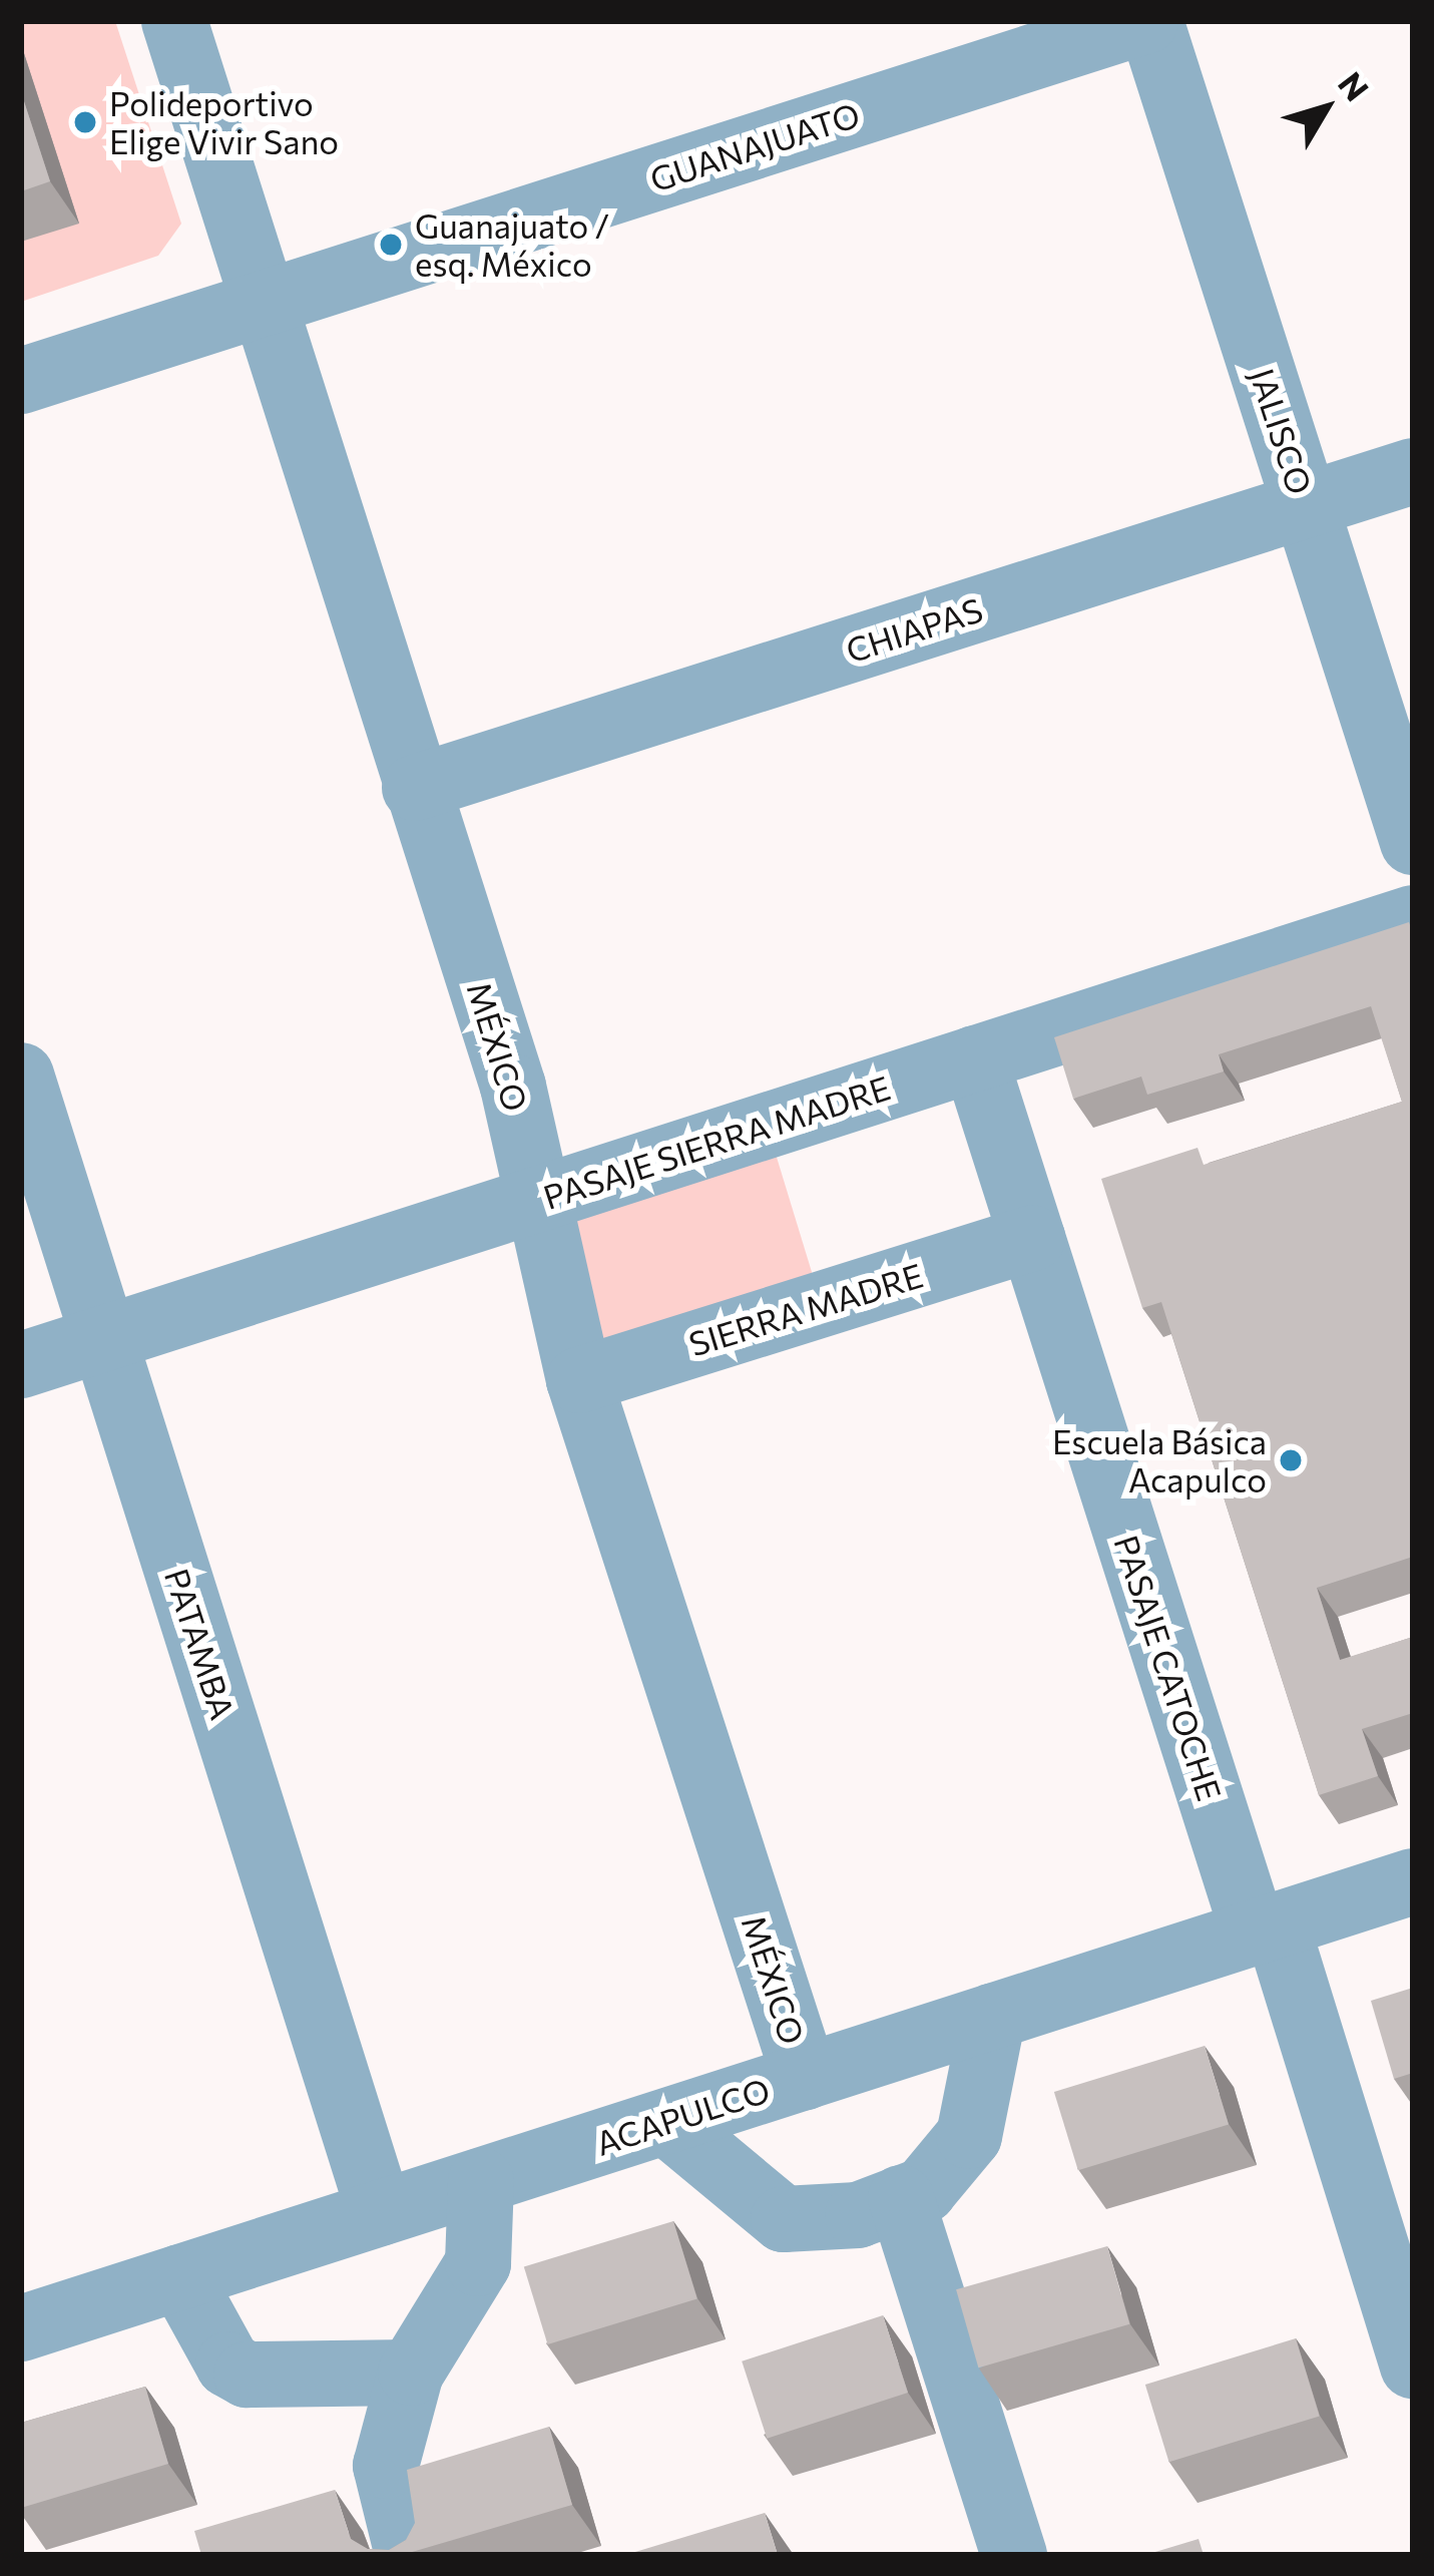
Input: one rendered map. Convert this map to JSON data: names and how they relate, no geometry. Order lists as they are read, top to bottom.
{
  "streets": {
    "street": [
      "GUANAJUATO",
      "JALISCO",
      "CHIAPAS",
      "MÉXICO",
      "PASAJE SIERRA MADRE",
      "SIERRA MADRE",
      "PATAMBA",
      "PASAJE CATOCHE",
      "ACAPULCO"
    ]
  },
  "crossings": [
    ["GUANAJUATO", "JALISCO"],
    ["GUANAJUATO", "MÉXICO"],
    ["JALISCO", "CHIAPAS"],
    ["CHIAPAS", "MÉXICO"],
    ["MÉXICO", "PASAJE SIERRA MADRE"],
    ["MÉXICO", "SIERRA MADRE"],
    ["MÉXICO", "ACAPULCO"],
    ["PASAJE SIERRA MADRE", "PATAMBA"],
    ["PASAJE SIERRA MADRE", "PASAJE CATOCHE"],
    ["SIERRA MADRE", "PASAJE CATOCHE"],
    ["PATAMBA", "ACAPULCO"],
    ["PASAJE CATOCHE", "ACAPULCO"]
  ],
  "places": ["Polideportivo Elige Vivir Sano", "Guanajuato / esq. México", "Escuela Básica Acapulco"],
  "north": "top right"
}
